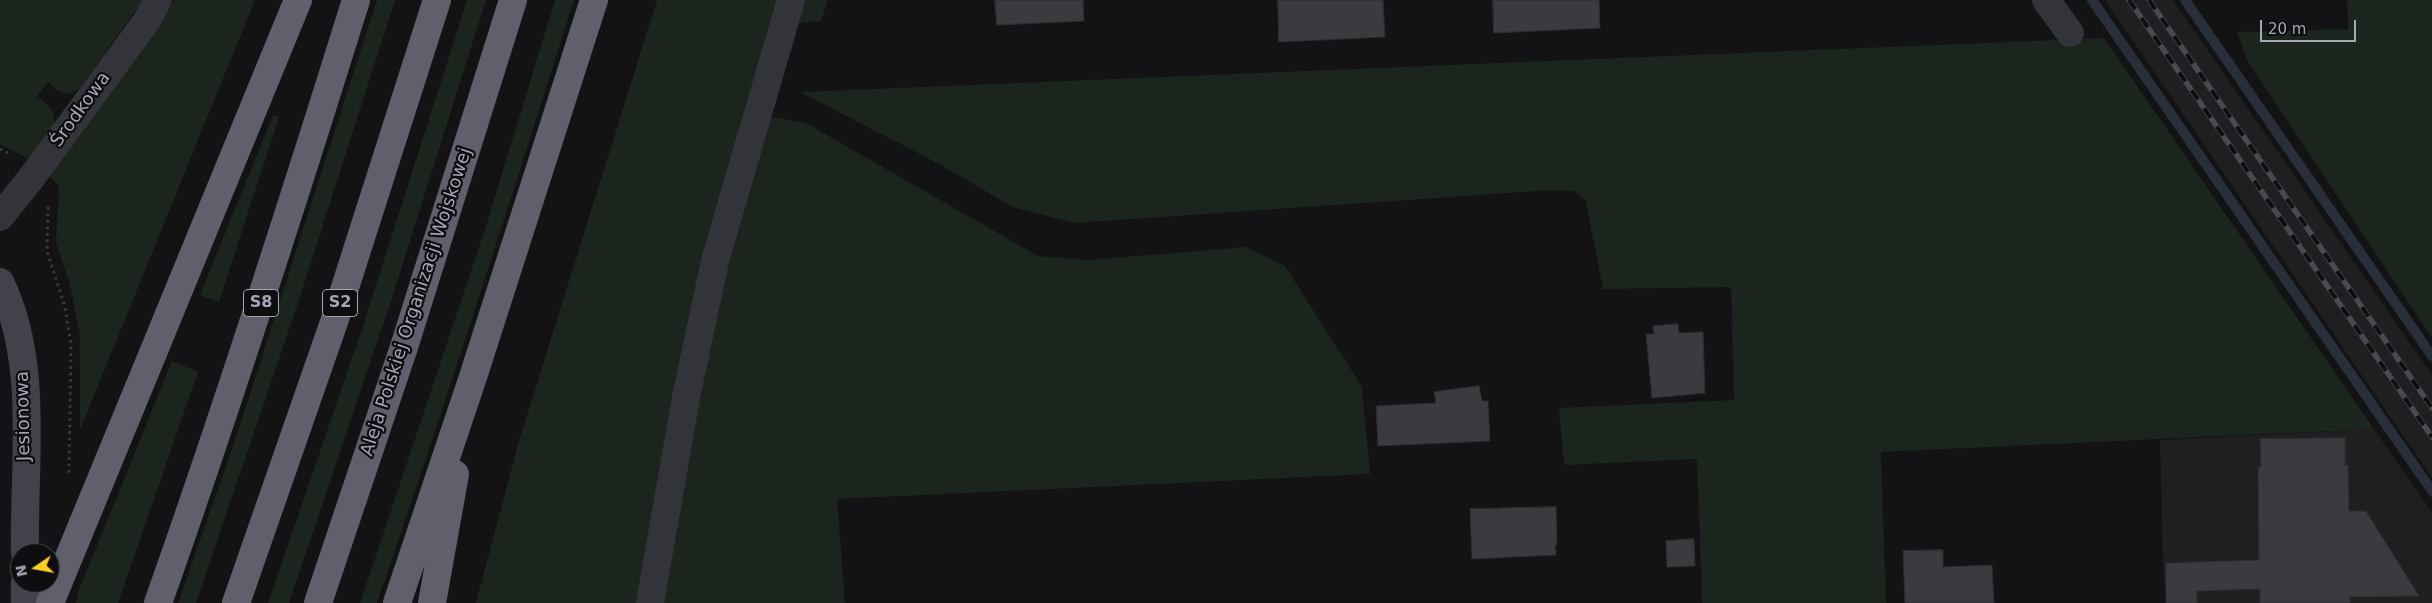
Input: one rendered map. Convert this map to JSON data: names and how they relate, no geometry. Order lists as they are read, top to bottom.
{
  "streets": {
    "highway": ["Aleja Polskiej Organizacji Wojskowej", "S8", "S2"],
    "street": ["Środkowa", "Jesionowa"]
  },
  "scale_bar": "20 m",
  "north": "left"
}
